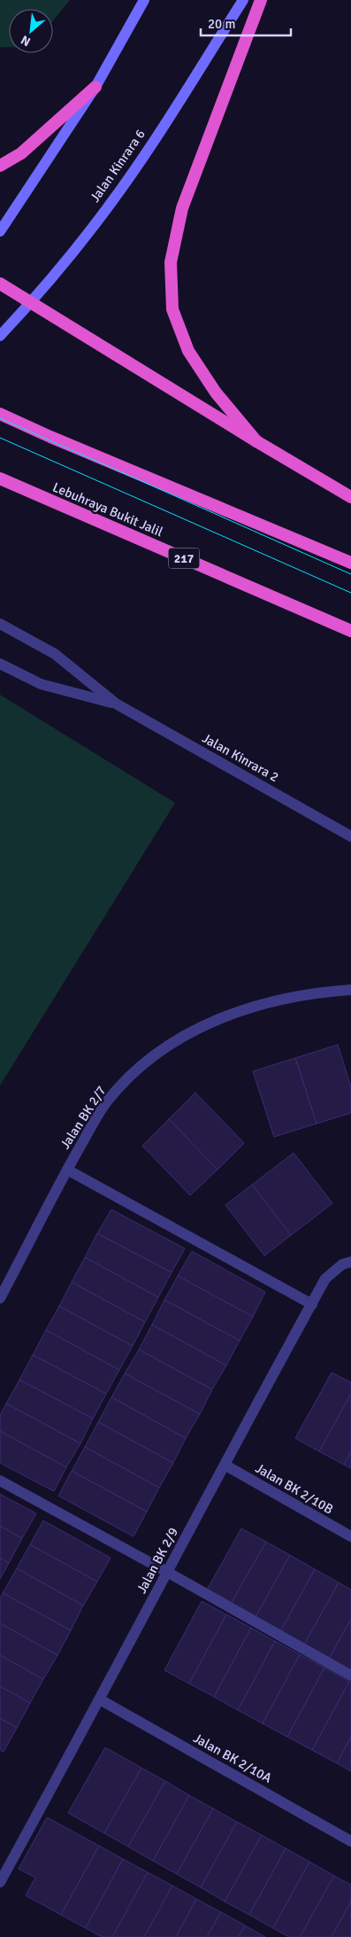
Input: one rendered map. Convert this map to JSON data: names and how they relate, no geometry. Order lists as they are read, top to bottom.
{
  "streets": {
    "highway": ["Lebuhraya Bukit Jalil", "217"],
    "main road": ["Jalan Kinrara 6"],
    "street": [
      "Jalan Kinrara 2",
      "Jalan BK 2/7",
      "Jalan BK 2/10B",
      "Jalan BK 2/9",
      "Jalan BK 2/10A"
    ]
  },
  "crossings": [
    ["Jalan BK 2/10B", "Jalan BK 2/9"],
    ["Jalan BK 2/9", "Jalan BK 2/10A"]
  ],
  "scale_bar": "20 m",
  "north": "bottom left"
}
